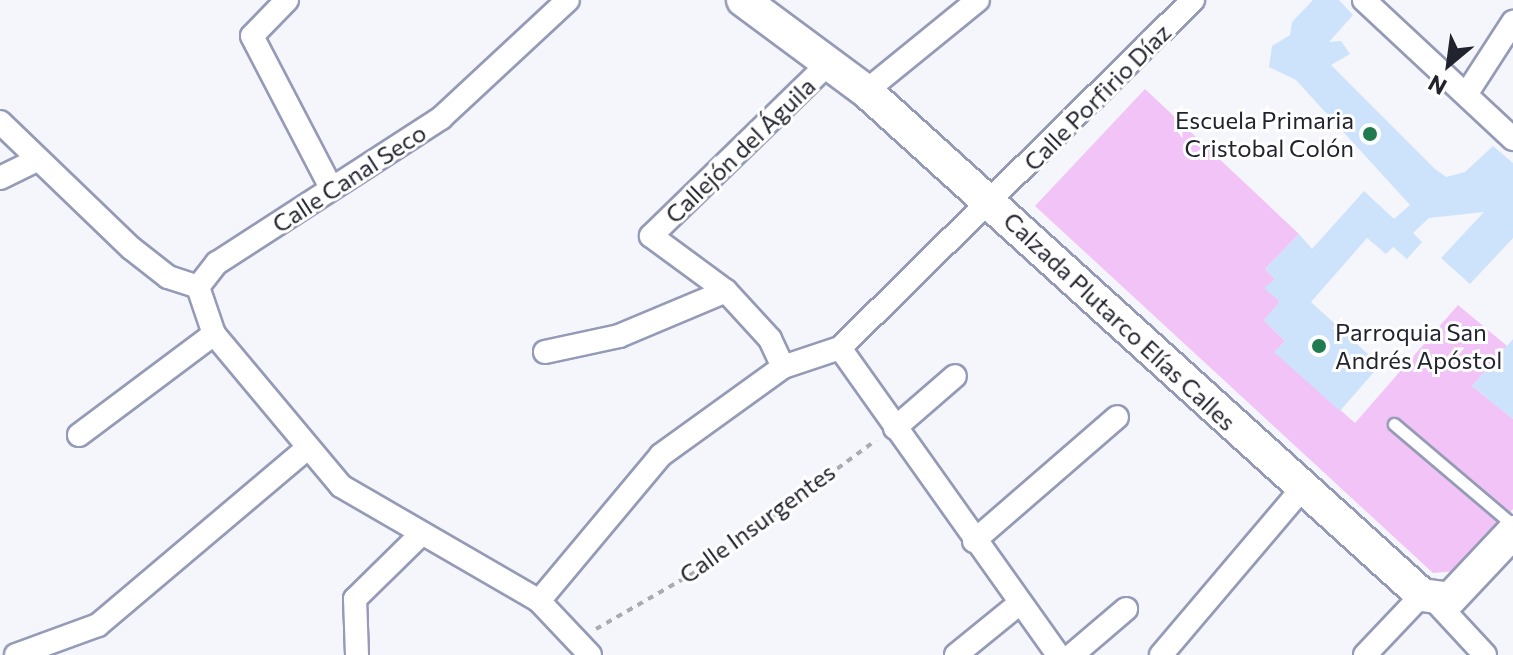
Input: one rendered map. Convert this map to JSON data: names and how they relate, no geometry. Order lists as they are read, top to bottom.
{
  "streets": {
    "main road": ["Calzada Plutarco Elías Calles"],
    "street": ["Calle Porfirio Díaz", "Callejón del Águila", "Calle Canal Seco"],
    "path": ["Calle Insurgentes"]
  },
  "crossings": [
    ["Calle Porfirio Díaz", "Calzada Plutarco Elías Calles"],
    ["Callejón del Águila", "Calzada Plutarco Elías Calles"]
  ],
  "places": ["Escuela Primaria Cristobal Colón", "Parroquia San Andrés Apóstol"],
  "north": "bottom left"
}
